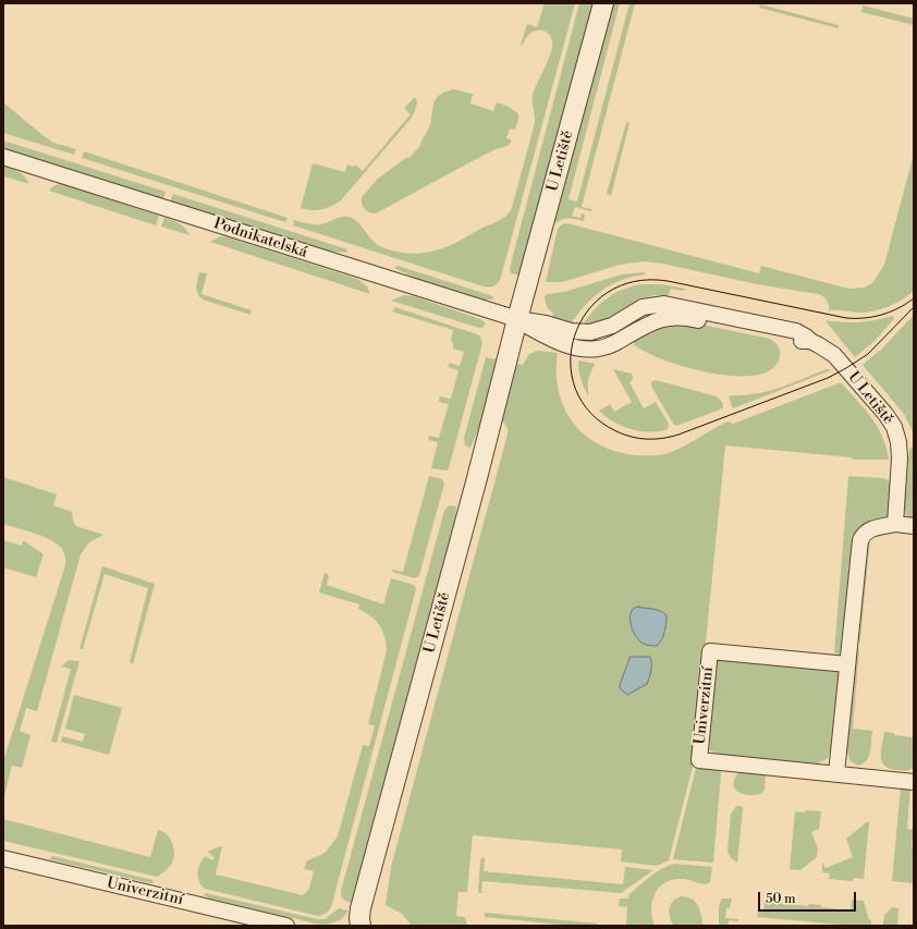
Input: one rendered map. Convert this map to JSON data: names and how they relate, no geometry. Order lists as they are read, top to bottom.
{
  "streets": {
    "street": ["U Letiště", "Podnikatelská", "Univerzitní"]
  },
  "crossings": [
    ["U Letiště", "Podnikatelská"]
  ],
  "scale_bar": "50 m"
}
